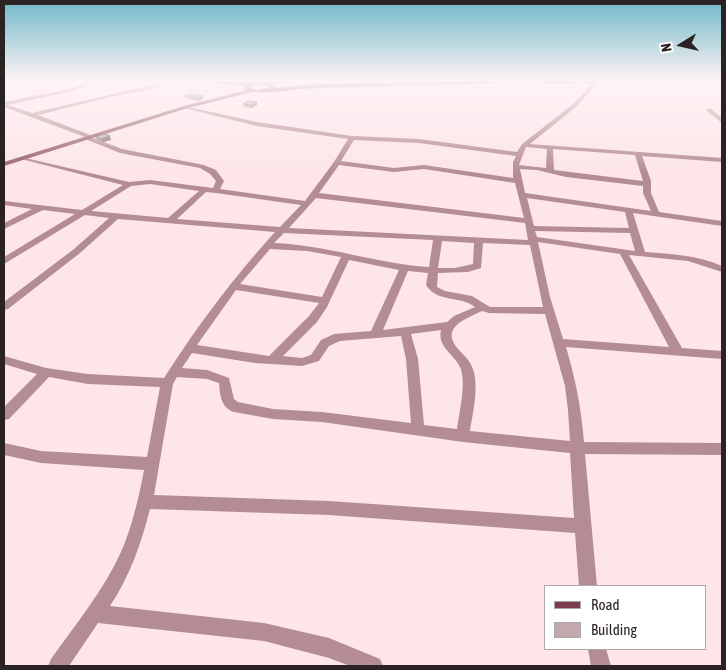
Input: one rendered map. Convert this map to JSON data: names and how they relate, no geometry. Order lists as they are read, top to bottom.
{
  "legend": ["Road", "Building"],
  "north": "left"
}
